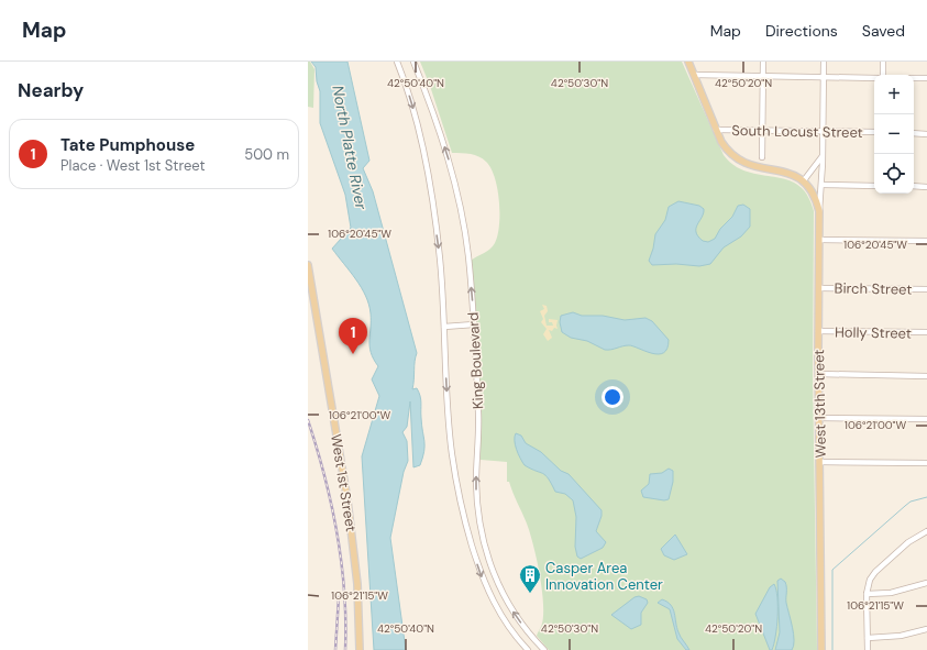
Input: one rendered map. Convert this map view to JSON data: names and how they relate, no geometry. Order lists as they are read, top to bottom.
{
  "streets": {
    "main road": ["West 13th Street", "West 1st Street"],
    "street": [
      "South Locust Street",
      "Birch Street",
      "Holly Street",
      "King Boulevard"
    ]
  },
  "crossings": [
    ["South Locust Street", "West 13th Street"],
    ["Birch Street", "West 13th Street"],
    ["Holly Street", "West 13th Street"]
  ],
  "water": ["North Platte River"],
  "places": {
    "building": ["Casper Area Innovation Center"]
  },
  "page": {
    "header": "Map",
    "nav": ["Map", "Directions", "Saved"],
    "heading": "Nearby",
    "map_buttons": ["+", "−"],
    "list": [
      {
        "mark": "1",
        "name": "Tate Pumphouse",
        "note": "Place · West 1st Street",
        "value": "500 m"
      }
    ],
    "pins": "1"
  },
  "coordinates": [
    "42°50'40\"N",
    "42°50'30\"N",
    "42°50'20\"N",
    "106°20'45\"W",
    "106°21'00\"W",
    "106°21'15\"W"
  ]
}
